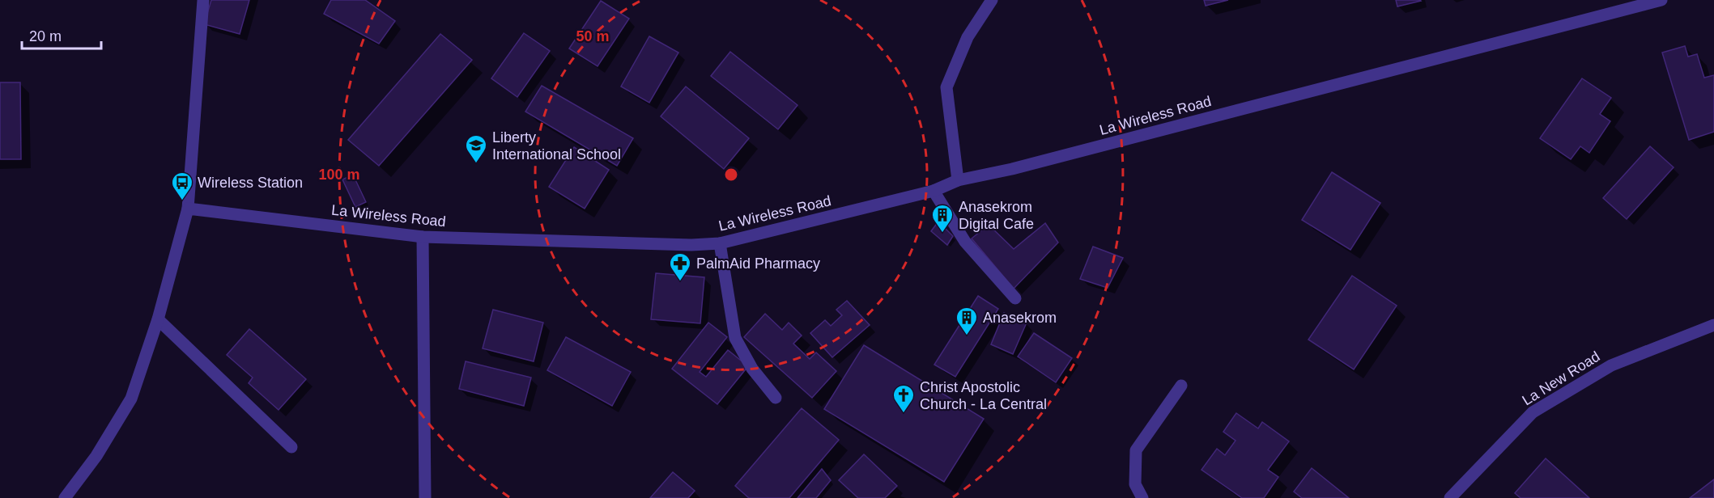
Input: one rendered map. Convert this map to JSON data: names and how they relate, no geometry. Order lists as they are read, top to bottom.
{
  "streets": {
    "street": ["La Wireless Road", "La New Road"]
  },
  "places": {
    "school or university": ["Liberty International School"],
    "bus stop": ["Wireless Station"],
    "building": ["Anasekrom Digital Cafe", "Anasekrom"],
    "pharmacy": ["PalmAid Pharmacy"],
    "church": ["Christ Apostolic Church - La Central"]
  },
  "scale_bar": "20 m",
  "rings": ["50 m", "100 m"]
}
